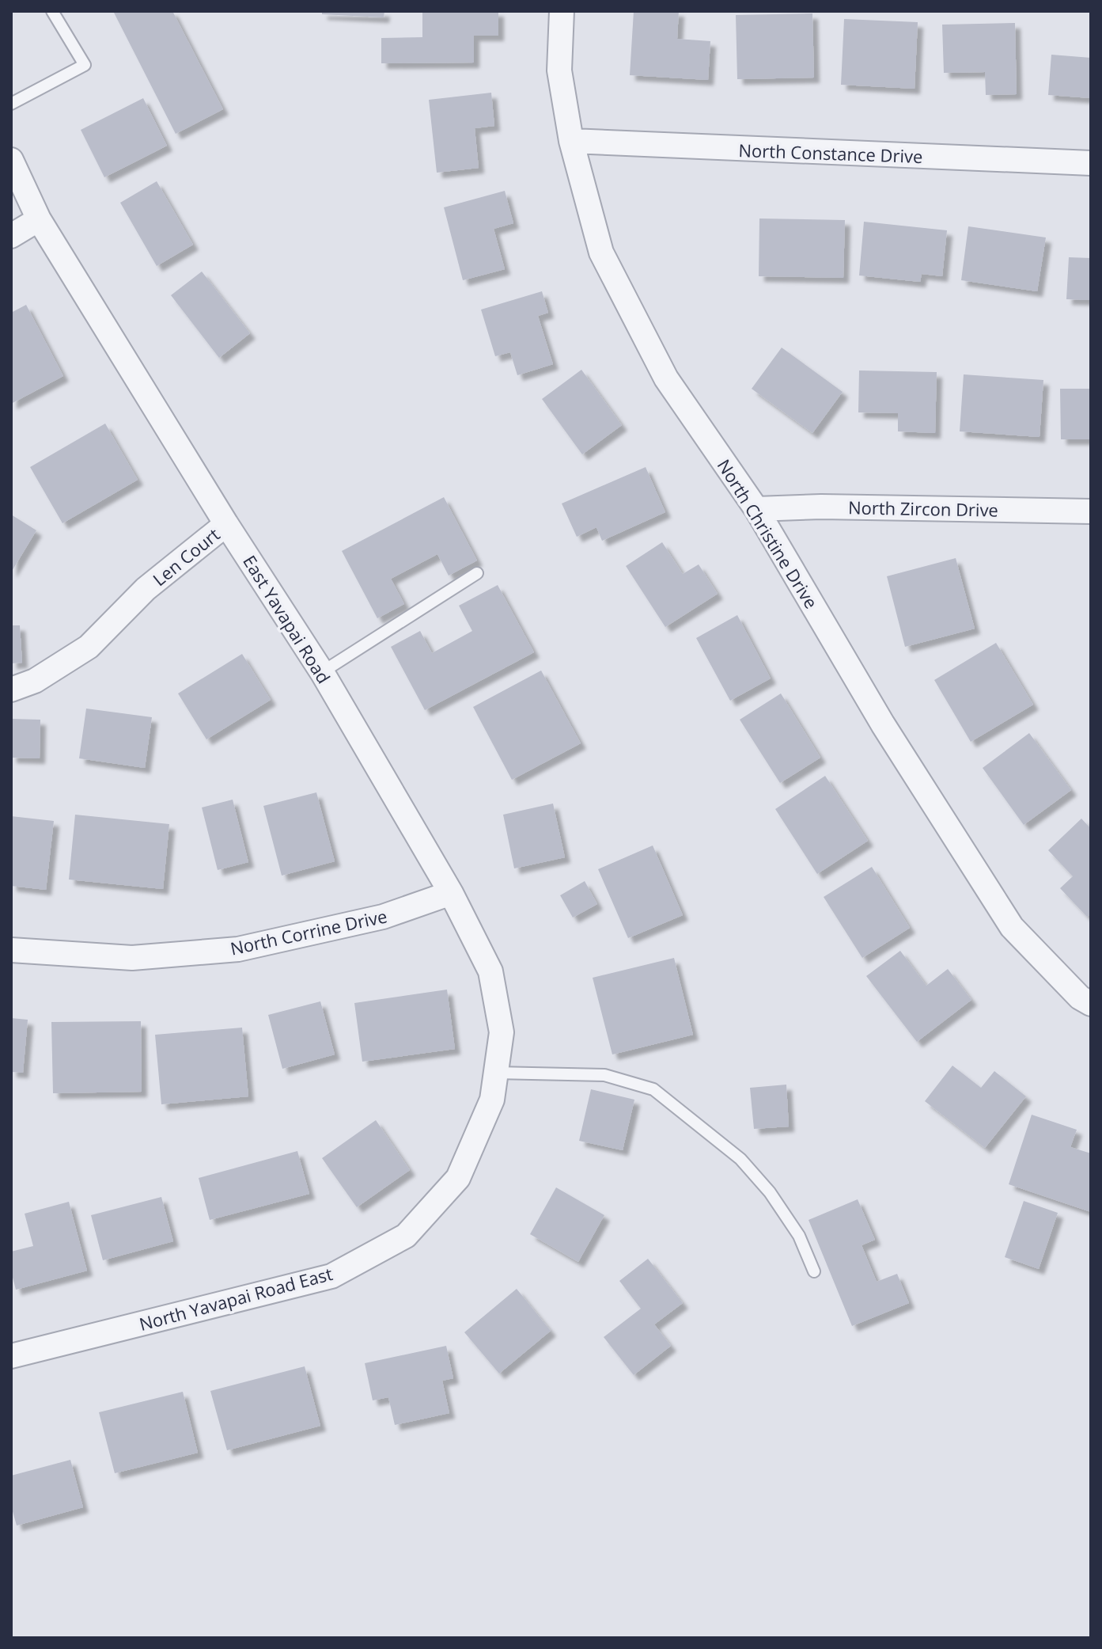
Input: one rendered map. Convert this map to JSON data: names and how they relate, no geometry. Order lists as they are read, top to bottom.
{
  "streets": {
    "street": [
      "North Constance Drive",
      "North Zircon Drive",
      "North Christine Drive",
      "Len Court",
      "East Yavapai Road",
      "North Corrine Drive",
      "North Yavapai Road East"
    ]
  },
  "crossings": [
    ["North Constance Drive", "North Christine Drive"],
    ["North Zircon Drive", "North Christine Drive"],
    ["Len Court", "East Yavapai Road"],
    ["East Yavapai Road", "North Corrine Drive"],
    ["East Yavapai Road", "North Yavapai Road East"]
  ]
}
